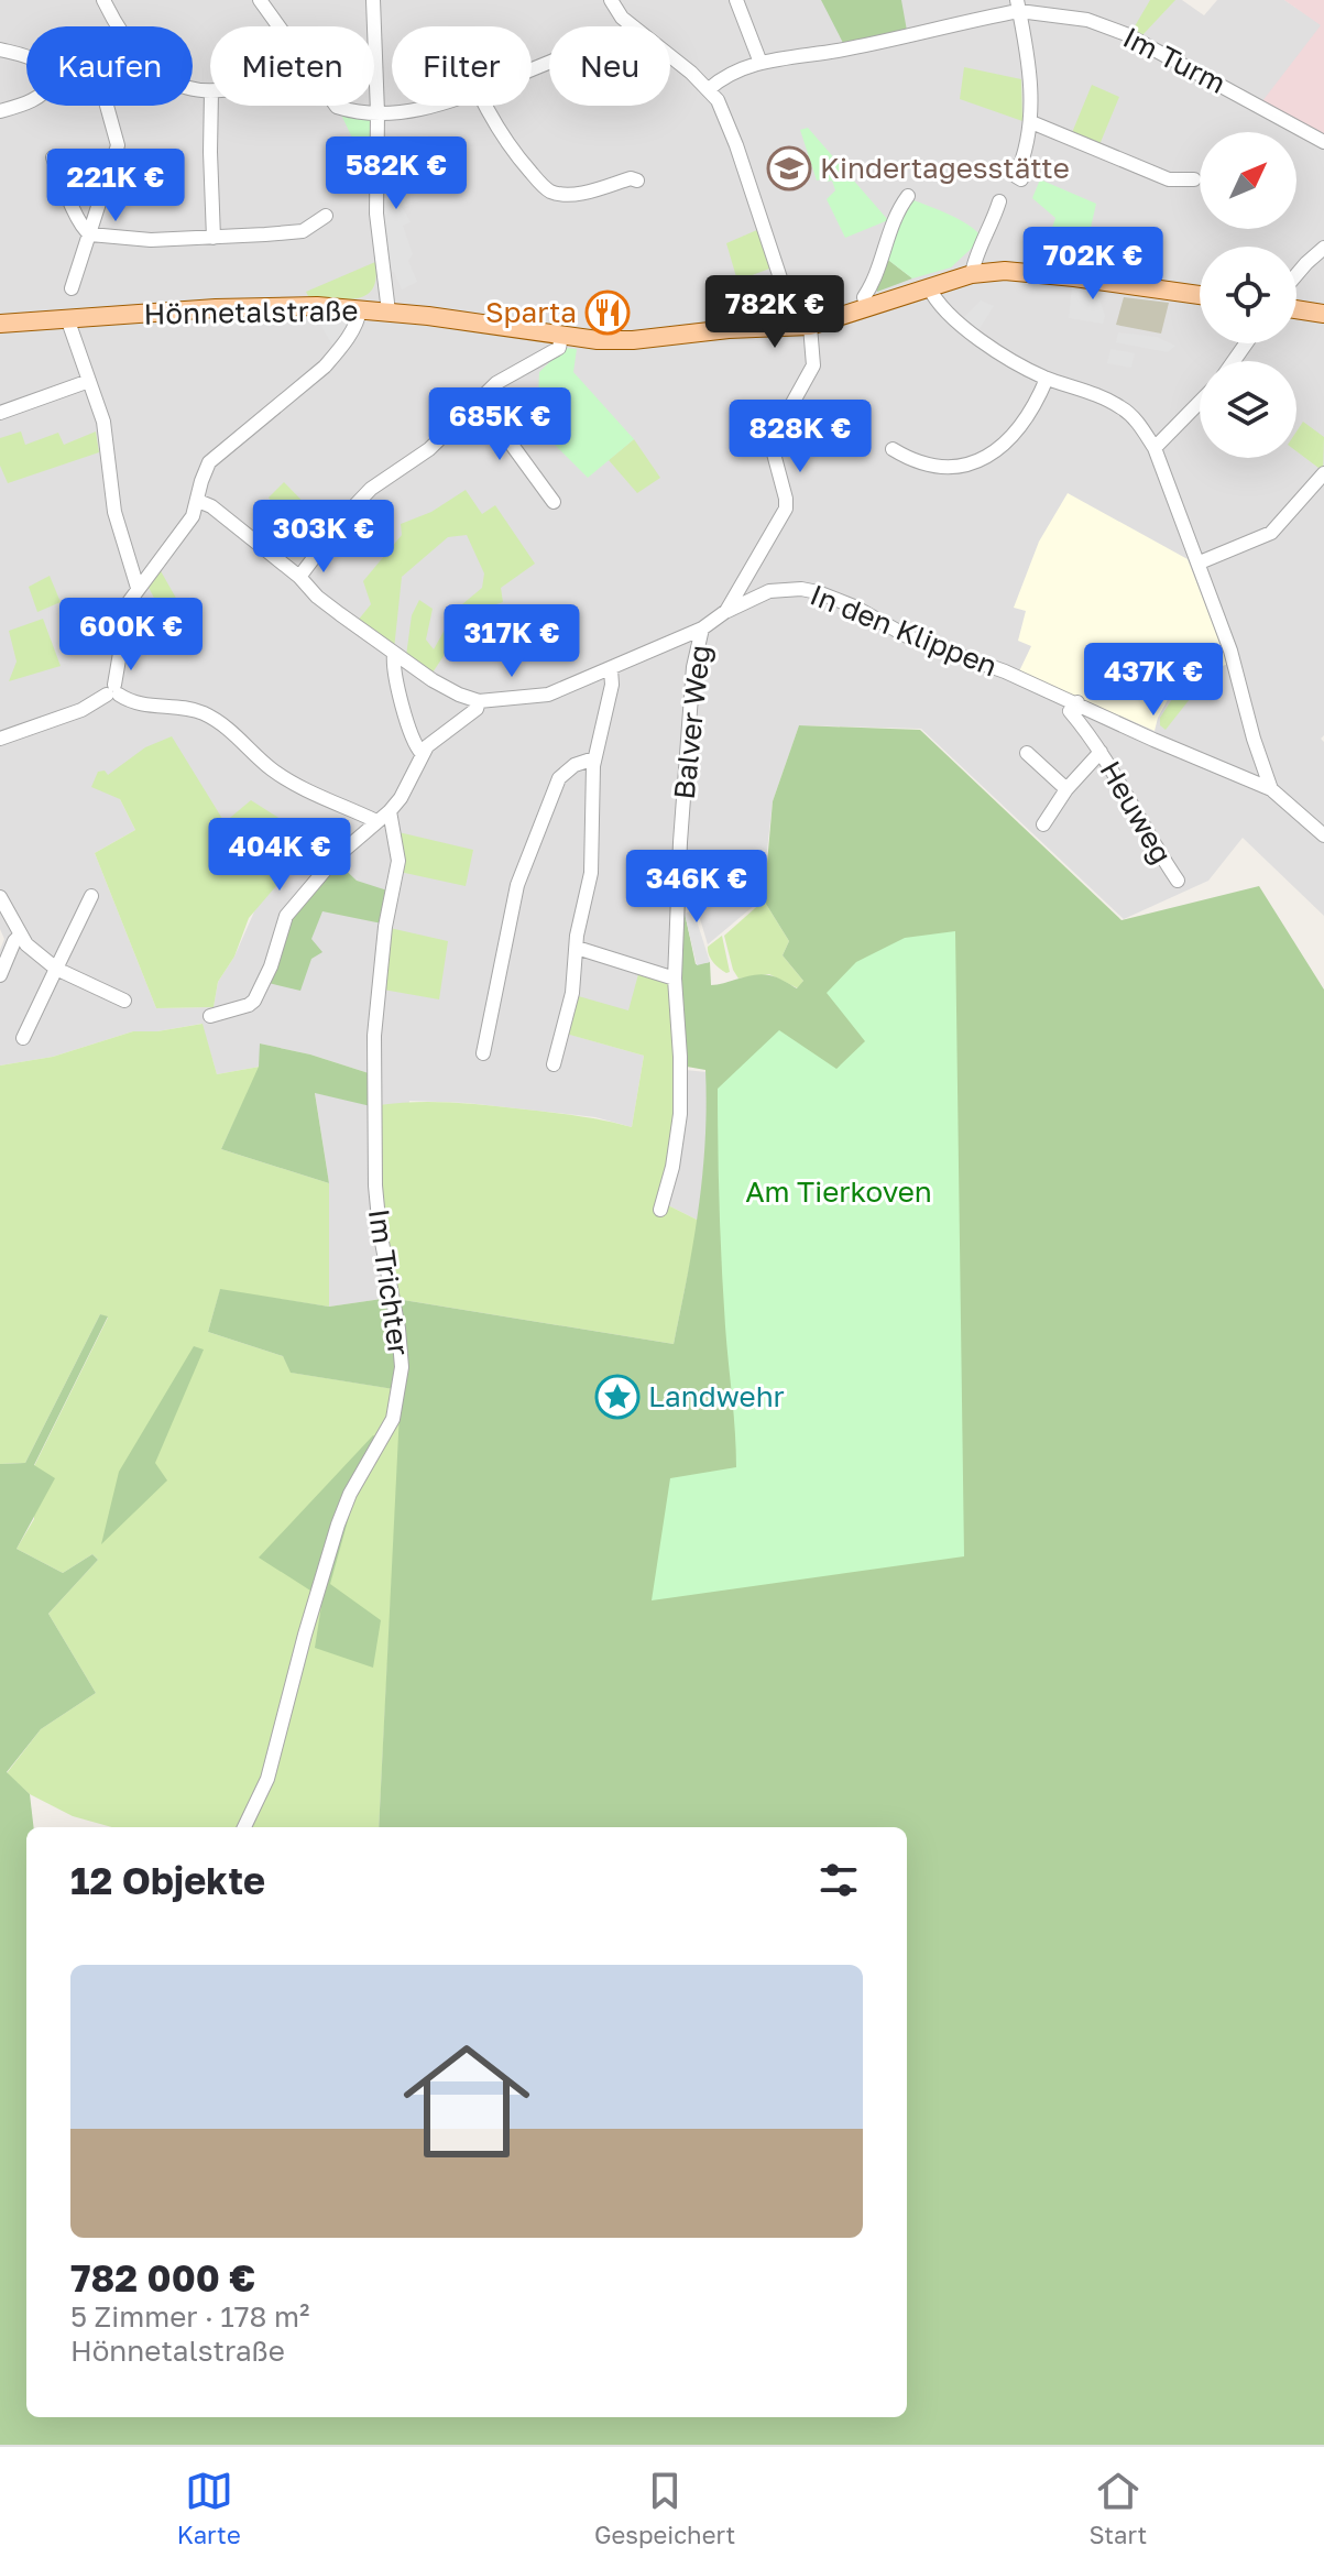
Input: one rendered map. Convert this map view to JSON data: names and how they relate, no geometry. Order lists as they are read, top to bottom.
{
  "streets": {
    "main road": ["Hönnetalstraße"],
    "street": [
      "Im Turm",
      "In den Klippen",
      "Balver Weg",
      "Heuweg",
      "Im Trichter"
    ]
  },
  "crossings": [
    ["Im Turm", "Balver Weg"],
    ["Hönnetalstraße", "Balver Weg"],
    ["In den Klippen", "Balver Weg"],
    ["In den Klippen", "Heuweg"]
  ],
  "parks": ["Am Tierkoven"],
  "places": {
    "school or university": ["Kindertagesstätte"],
    "restaurant": ["Sparta"],
    "place": ["Landwehr"]
  },
  "north": "top right",
  "page": {
    "chip": [
      "Kaufen",
      "Mieten",
      "Filter",
      "Neu"
    ],
    "price": [
      "582K €",
      "221K €",
      "702K €",
      "782K €",
      "685K €",
      "828K €",
      "303K €",
      "600K €",
      "317K €",
      "437K €",
      "404K €",
      "346K €"
    ],
    "heading": "12 Objekte",
    "list": [
      {
        "name": "782 000 €",
        "note": "5 Zimmer · 178 m² · Hönnetalstraße"
      }
    ],
    "tabs": ["Karte", "Gespeichert", "Start"]
  }
}
